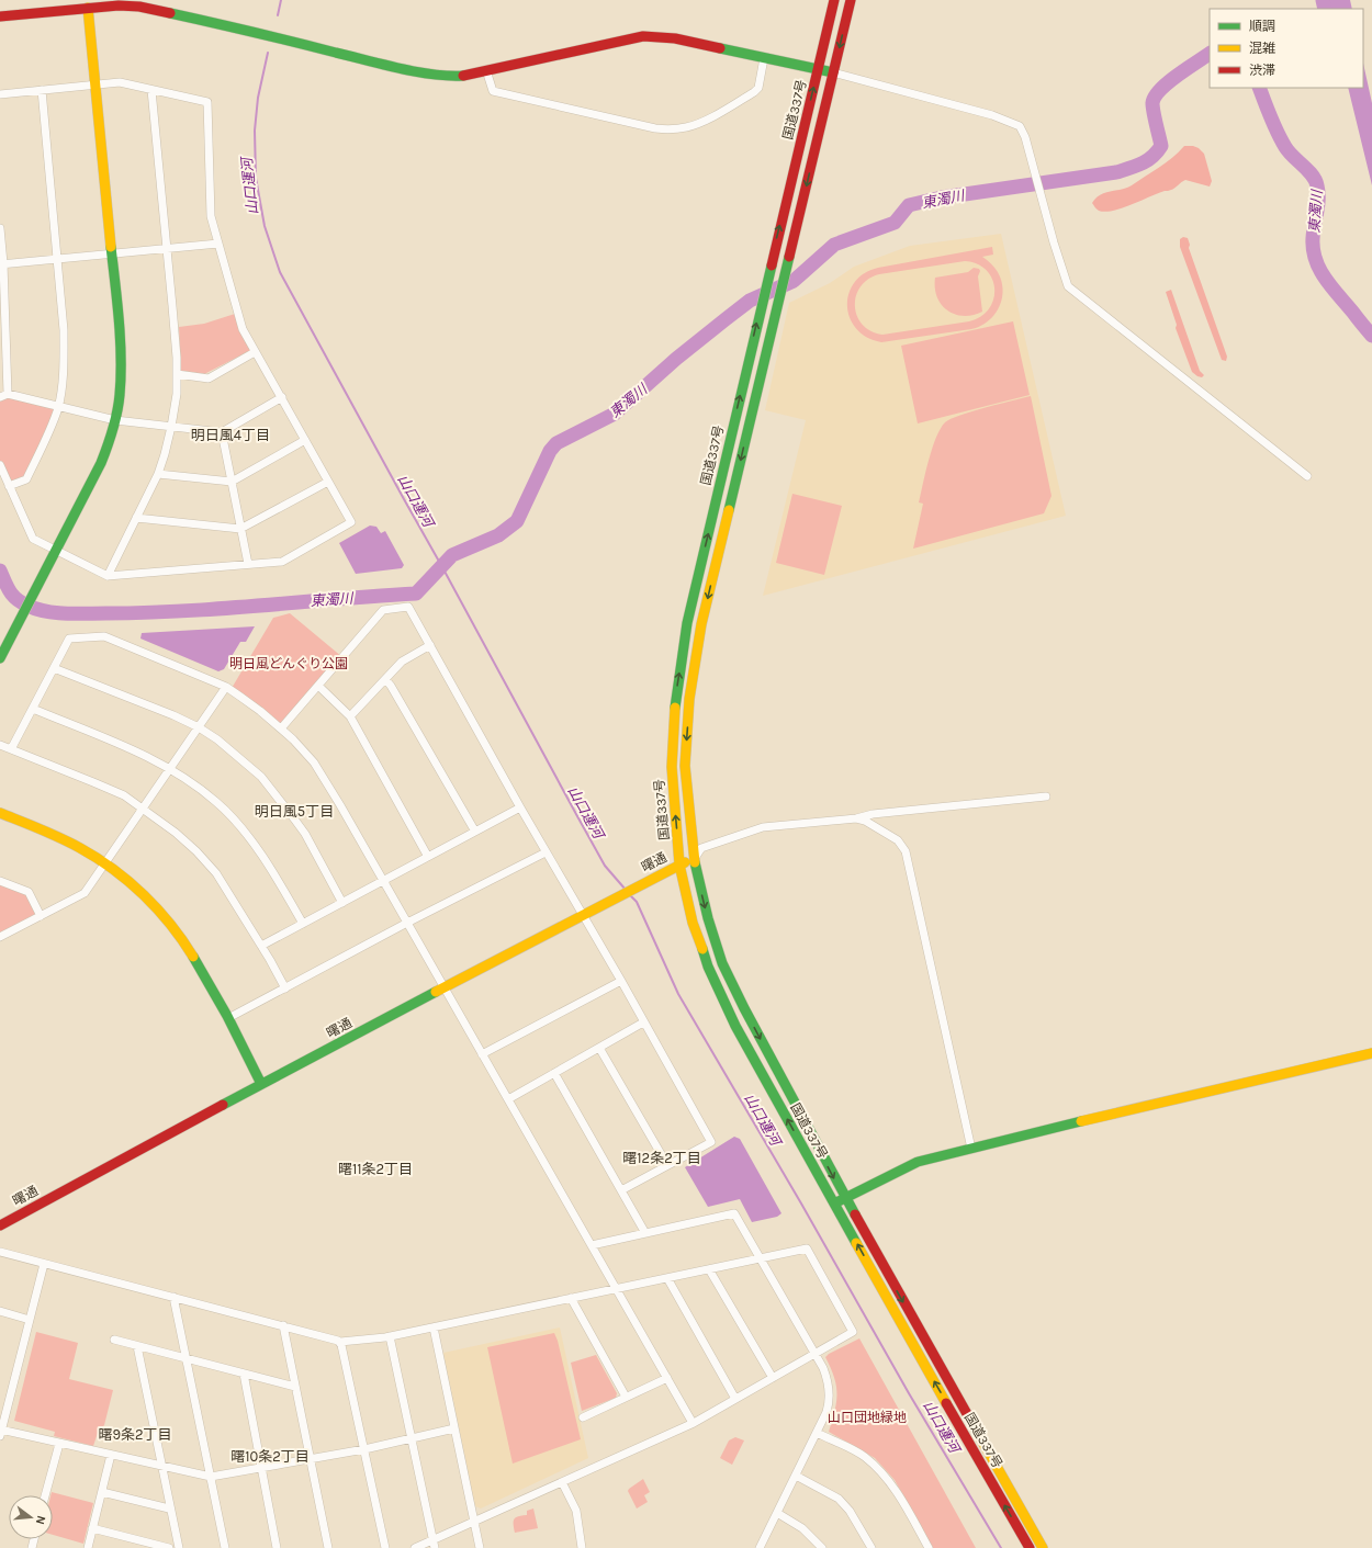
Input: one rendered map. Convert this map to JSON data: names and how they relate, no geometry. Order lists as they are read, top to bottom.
{
  "streets": {
    "main road": ["国道337号", "曙通"]
  },
  "crossings": [
    ["国道337号", "曙通"]
  ],
  "districts": [
    "明日風4丁目",
    "明日風5丁目",
    "曙12条2丁目",
    "曙11条2丁目",
    "曙9条2丁目",
    "曙10条2丁目"
  ],
  "water": ["山口運河", "東濁川"],
  "parks": ["明日風どんぐり公園", "山口団地緑地"],
  "legend": ["順調", "混雑", "渋滞"],
  "north": "right"
}
